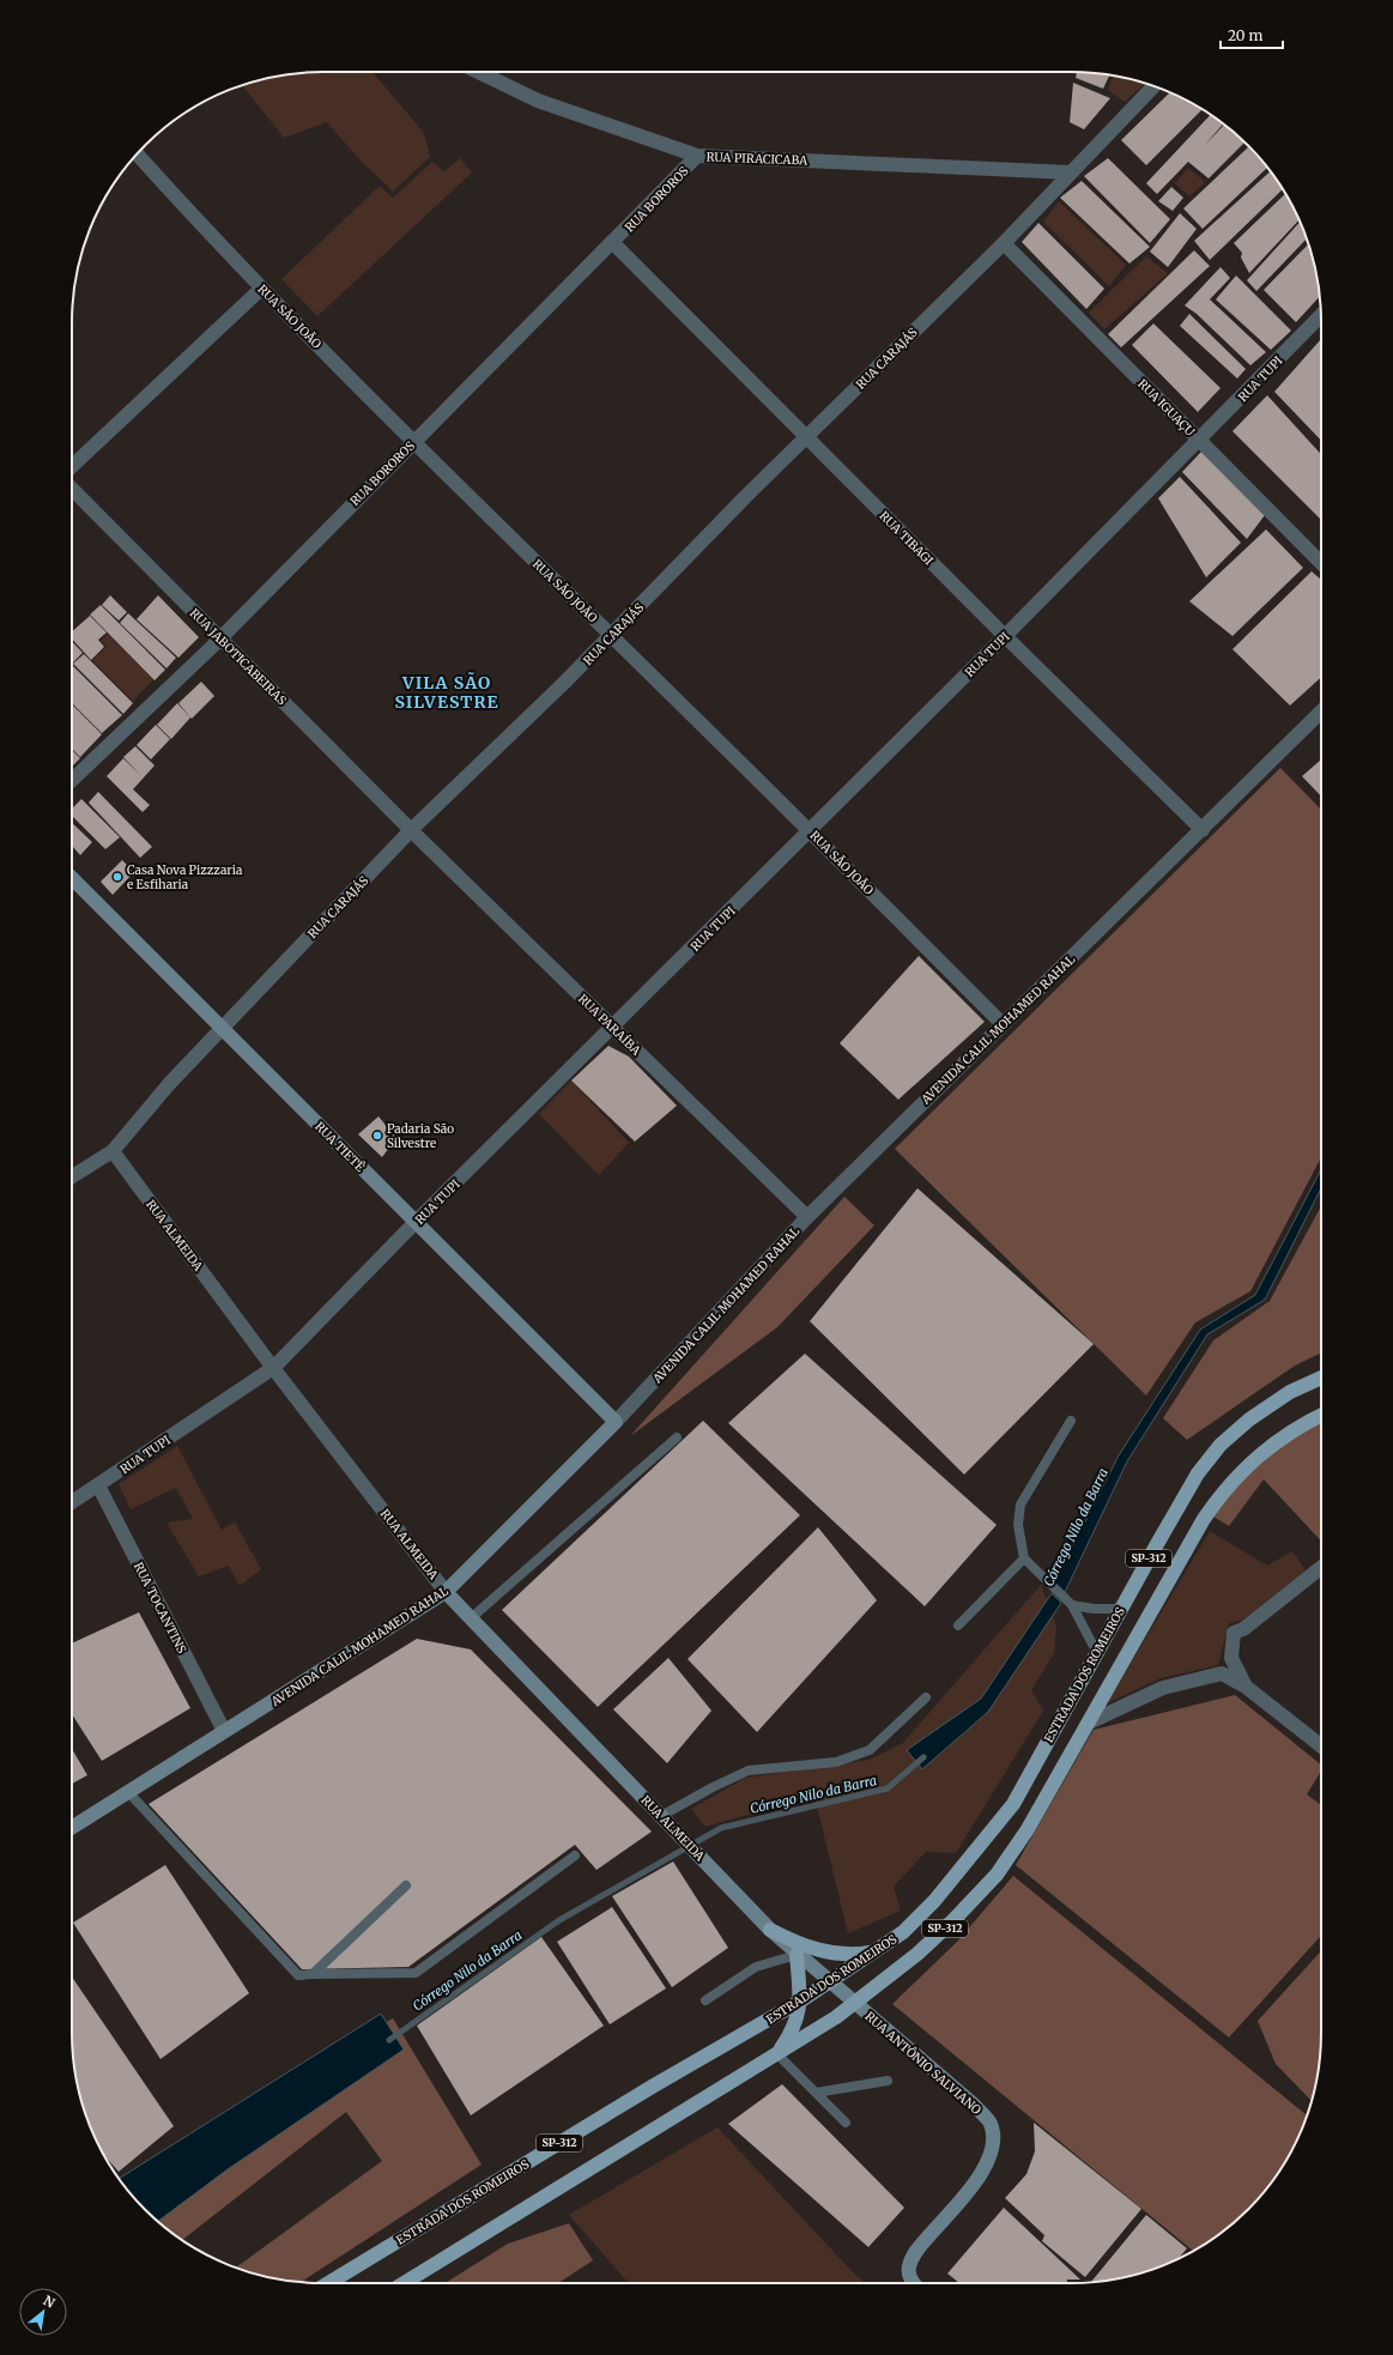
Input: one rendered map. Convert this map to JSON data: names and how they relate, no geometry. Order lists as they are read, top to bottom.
{
  "streets": {
    "main road": ["SP-312", "ESTRADA DOS ROMEIROS"],
    "street": [
      "RUA PIRACICABA",
      "RUA BOROROS",
      "RUA SÃO JOÃO",
      "RUA CARAJÁS",
      "RUA TUPI",
      "RUA IGUAÇU",
      "RUA TIBAGI",
      "RUA JABOTICABEIRAS",
      "RUA PARAÍBA",
      "AVENIDA CALIL MOHAMED RAHAL",
      "RUA TIETÊ",
      "RUA ALMEIDA",
      "RUA TOCANTINS",
      "RUA ANTÔNIO SALVIANO"
    ]
  },
  "crossings": [
    ["RUA PIRACICABA", "RUA BOROROS"],
    ["RUA PIRACICABA", "RUA CARAJÁS"],
    ["RUA BOROROS", "RUA SÃO JOÃO"],
    ["RUA BOROROS", "RUA TIBAGI"],
    ["RUA BOROROS", "RUA JABOTICABEIRAS"],
    ["RUA SÃO JOÃO", "RUA CARAJÁS"],
    ["RUA SÃO JOÃO", "RUA TUPI"],
    ["RUA SÃO JOÃO", "AVENIDA CALIL MOHAMED RAHAL"],
    ["RUA CARAJÁS", "RUA IGUAÇU"],
    ["RUA CARAJÁS", "RUA TIBAGI"],
    ["RUA CARAJÁS", "RUA JABOTICABEIRAS"],
    ["RUA CARAJÁS", "RUA PARAÍBA"],
    ["RUA CARAJÁS", "RUA TIETÊ"],
    ["RUA CARAJÁS", "RUA ALMEIDA"],
    ["RUA TUPI", "RUA IGUAÇU"],
    ["RUA TUPI", "RUA TIBAGI"],
    ["RUA TUPI", "RUA PARAÍBA"],
    ["RUA TUPI", "RUA TIETÊ"],
    ["RUA TUPI", "RUA ALMEIDA"],
    ["RUA TUPI", "RUA TOCANTINS"],
    ["RUA TIBAGI", "AVENIDA CALIL MOHAMED RAHAL"],
    ["RUA JABOTICABEIRAS", "RUA PARAÍBA"],
    ["RUA PARAÍBA", "AVENIDA CALIL MOHAMED RAHAL"],
    ["AVENIDA CALIL MOHAMED RAHAL", "RUA TIETÊ"],
    ["AVENIDA CALIL MOHAMED RAHAL", "RUA ALMEIDA"],
    ["AVENIDA CALIL MOHAMED RAHAL", "RUA TOCANTINS"],
    ["RUA ALMEIDA", "ESTRADA DOS ROMEIROS"],
    ["RUA ALMEIDA", "RUA ANTÔNIO SALVIANO"],
    ["SP-312", "RUA ANTÔNIO SALVIANO"],
    ["ESTRADA DOS ROMEIROS", "RUA ANTÔNIO SALVIANO"]
  ],
  "districts": ["VILA SÃO SILVESTRE"],
  "water": ["Córrego Nilo da Barra"],
  "places": ["Casa Nova Pizzzaria e Esfiharia", "Padaria São Silvestre"],
  "scale_bar": "20 m",
  "north": "top right"
}
